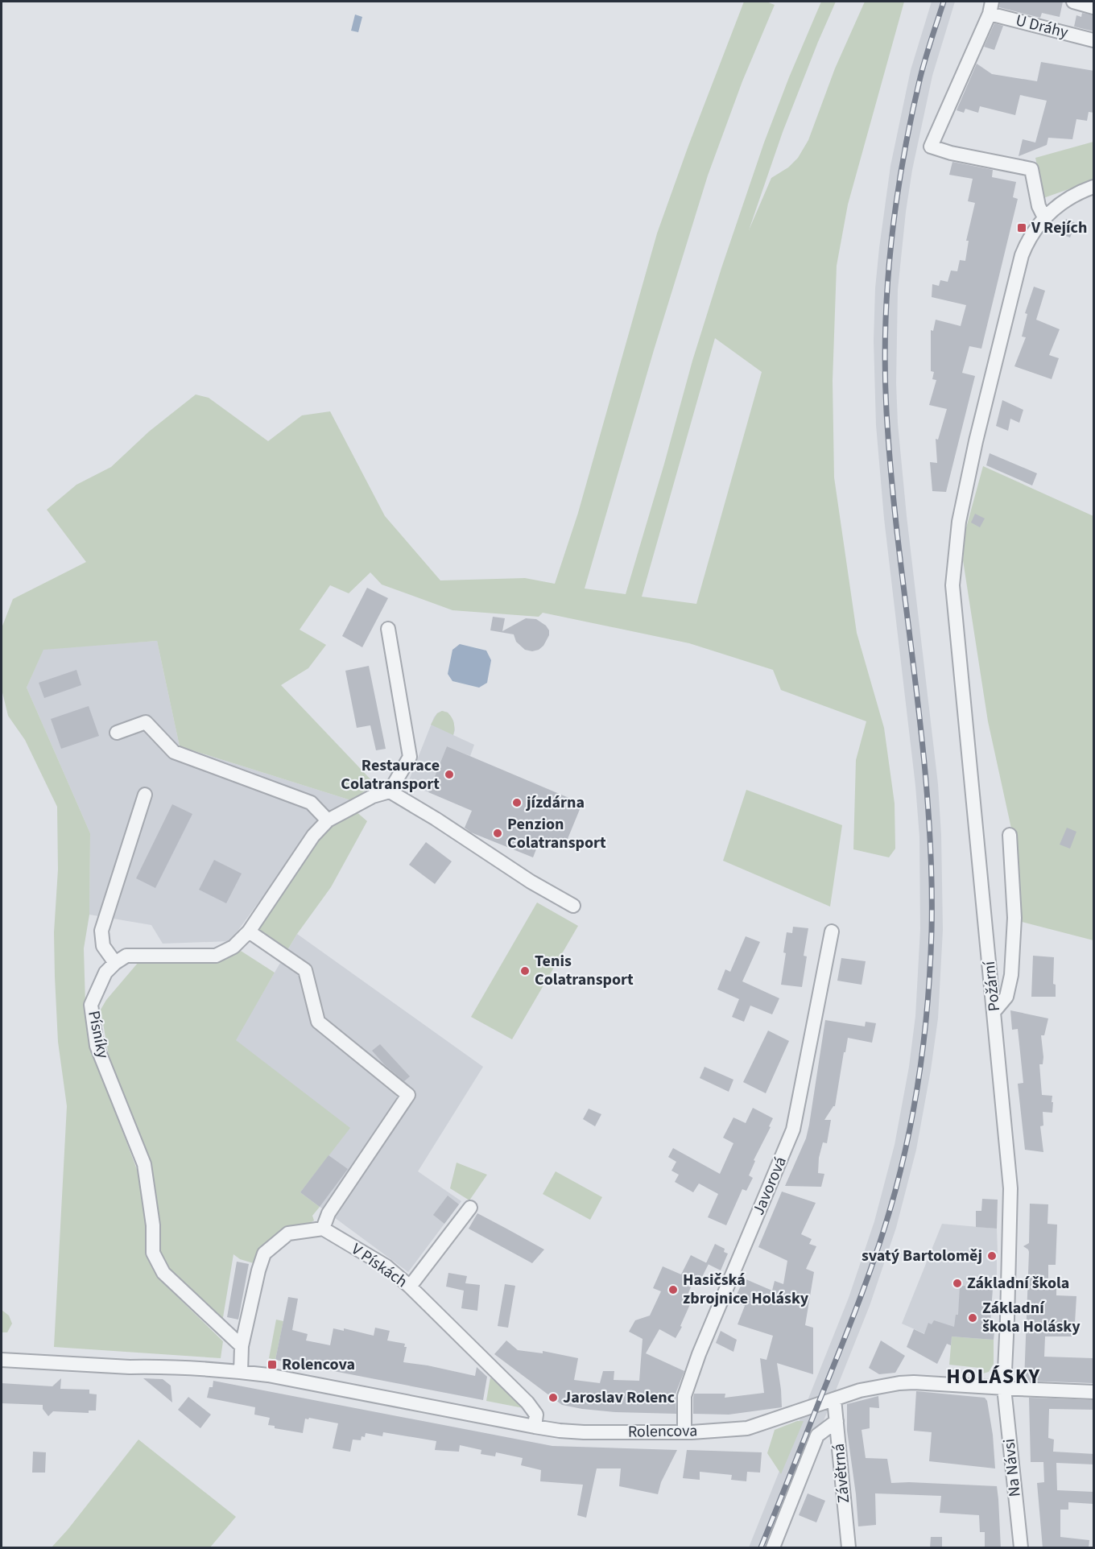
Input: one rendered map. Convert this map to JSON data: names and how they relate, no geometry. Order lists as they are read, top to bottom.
{
  "streets": {
    "street": [
      "U Dráhy",
      "Požární",
      "Písníky",
      "Javorová",
      "V Pískách",
      "Rolencova",
      "Na Návsi",
      "Závětrná"
    ]
  },
  "crossings": [
    ["Požární", "Rolencova"],
    ["Požární", "Na Návsi"],
    ["Javorová", "Rolencova"],
    ["V Pískách", "Rolencova"],
    ["Rolencova", "Na Návsi"],
    ["Rolencova", "Závětrná"]
  ],
  "districts": ["HOLÁSKY"],
  "places": {
    "transit": ["V Rejích", "Rolencova"],
    "other": [
      "Restaurace Colatransport",
      "jízdárna",
      "Penzion Colatransport",
      "Tenis Colatransport",
      "svatý Bartoloměj",
      "Základní škola",
      "Hasičská zbrojnice Holásky",
      "Základní škola Holásky",
      "Jaroslav Rolenc"
    ]
  }
}
